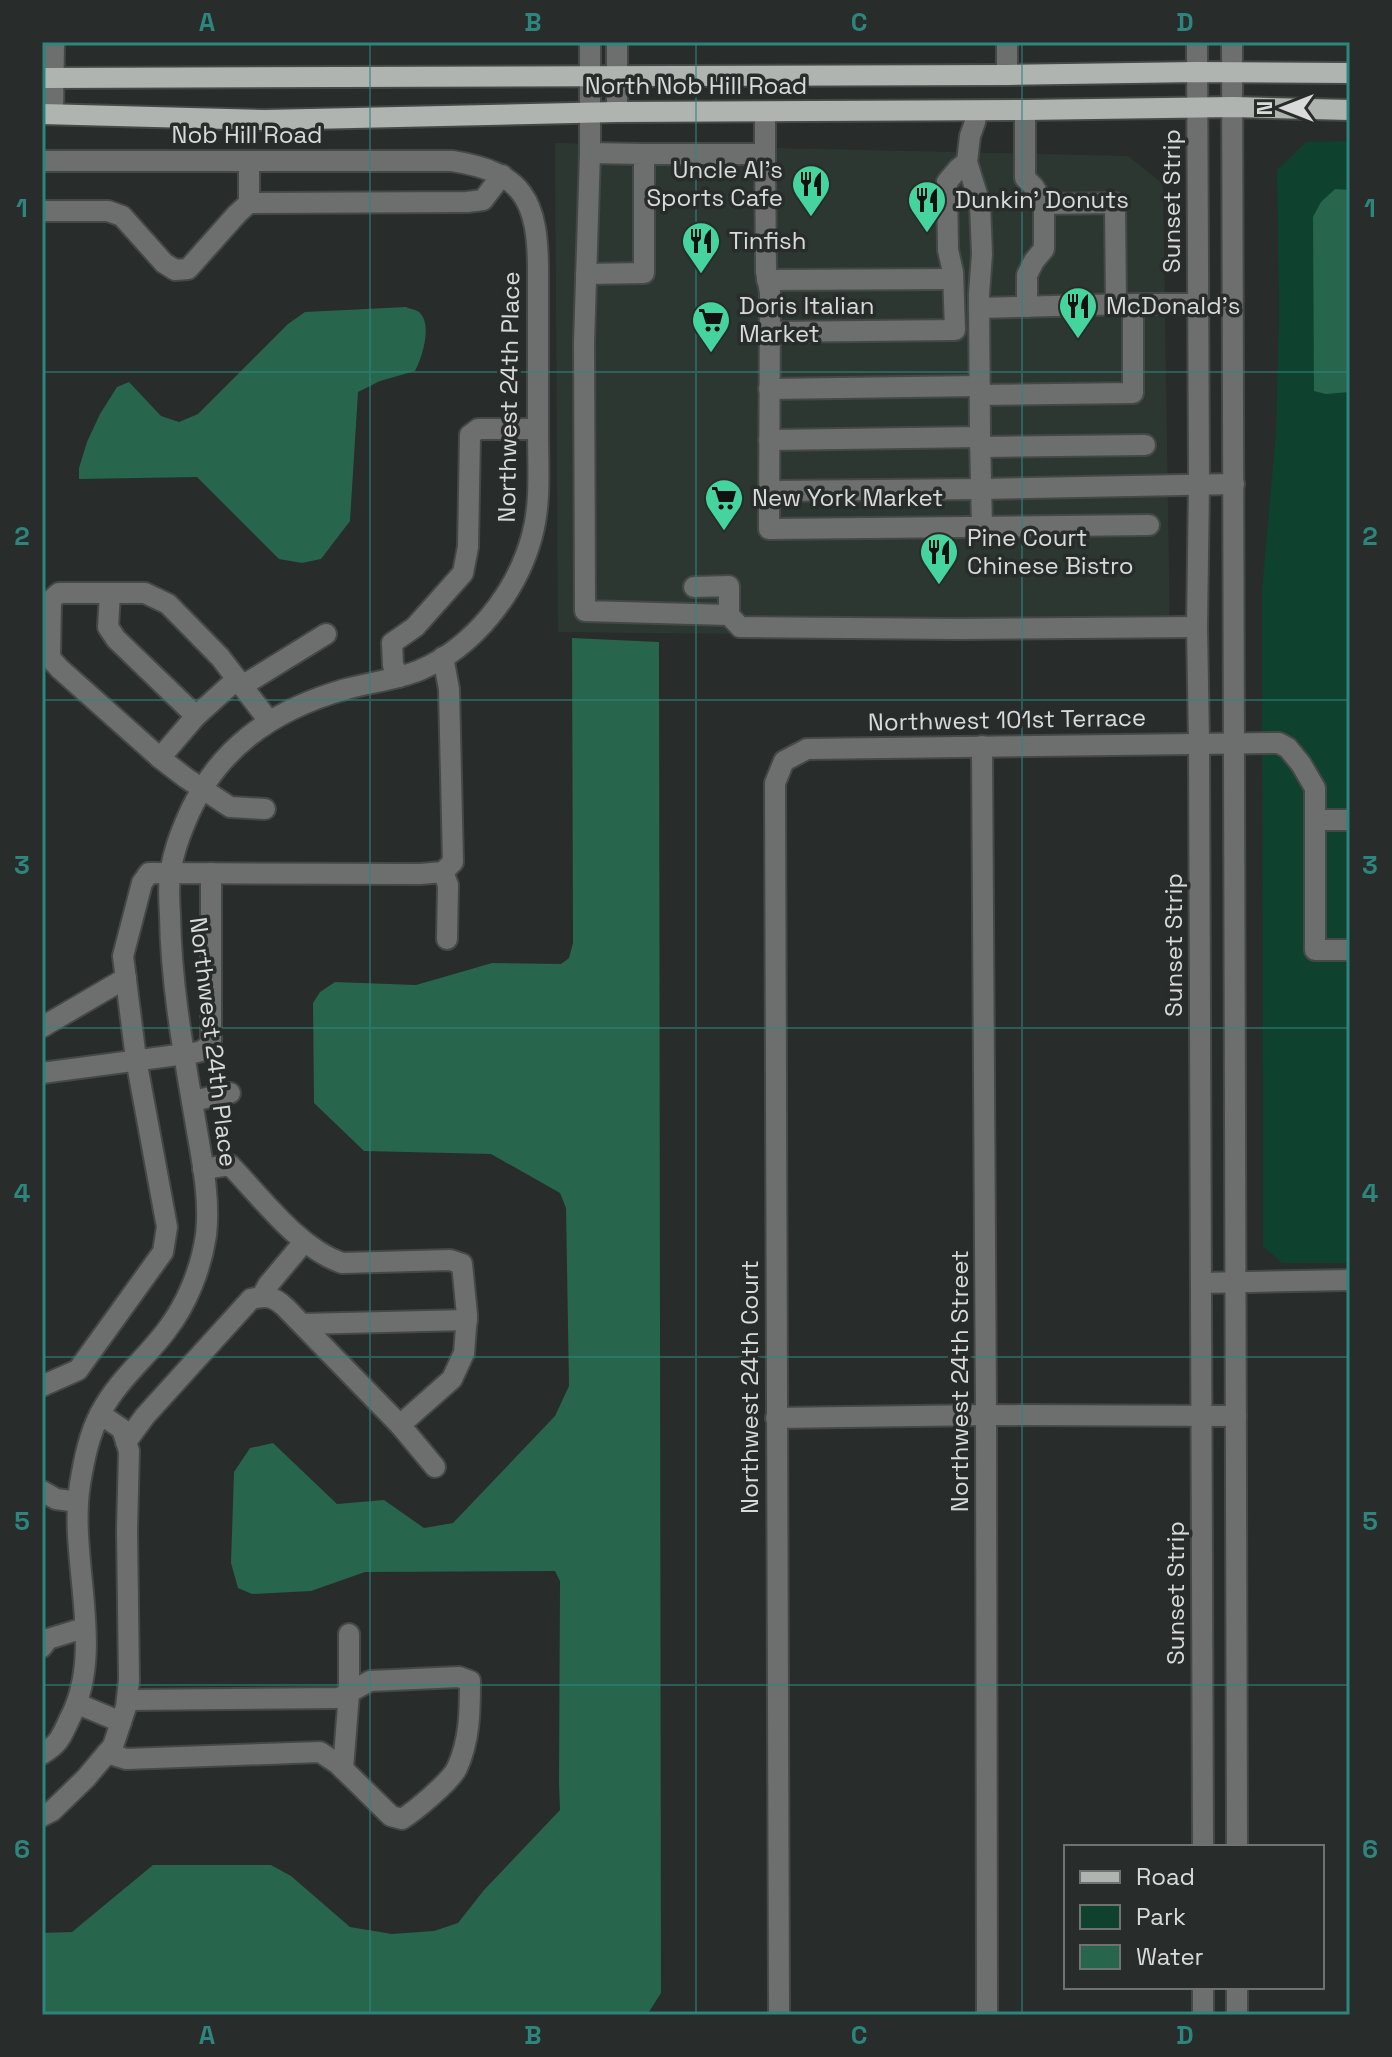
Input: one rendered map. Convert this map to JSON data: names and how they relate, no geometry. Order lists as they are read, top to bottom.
{
  "streets": {
    "main road": ["North Nob Hill Road"],
    "street": [
      "Nob Hill Road",
      "Sunset Strip",
      "Northwest 24th Place",
      "Northwest 101st Terrace",
      "Northwest 24th Street",
      "Northwest 24th Court"
    ]
  },
  "crossings": [
    ["North Nob Hill Road", "Sunset Strip"],
    ["Nob Hill Road", "Northwest 24th Place"],
    ["Sunset Strip", "Northwest 101st Terrace"],
    ["Northwest 101st Terrace", "Northwest 24th Street"],
    ["Northwest 101st Terrace", "Northwest 24th Court"]
  ],
  "places": {
    "restaurant": [
      "Uncle Al's Sports Cafe",
      "Dunkin' Donuts",
      "Tinfish",
      "McDonald's",
      "Pine Court Chinese Bistro"
    ],
    "supermarket": ["Doris Italian Market", "New York Market"]
  },
  "legend": ["Road", "Park", "Water"],
  "north": "left",
  "grid": {
    "columns": [
      "A",
      "B",
      "C",
      "D"
    ],
    "rows": [
      "1",
      "2",
      "3",
      "4",
      "5",
      "6"
    ]
  }
}
